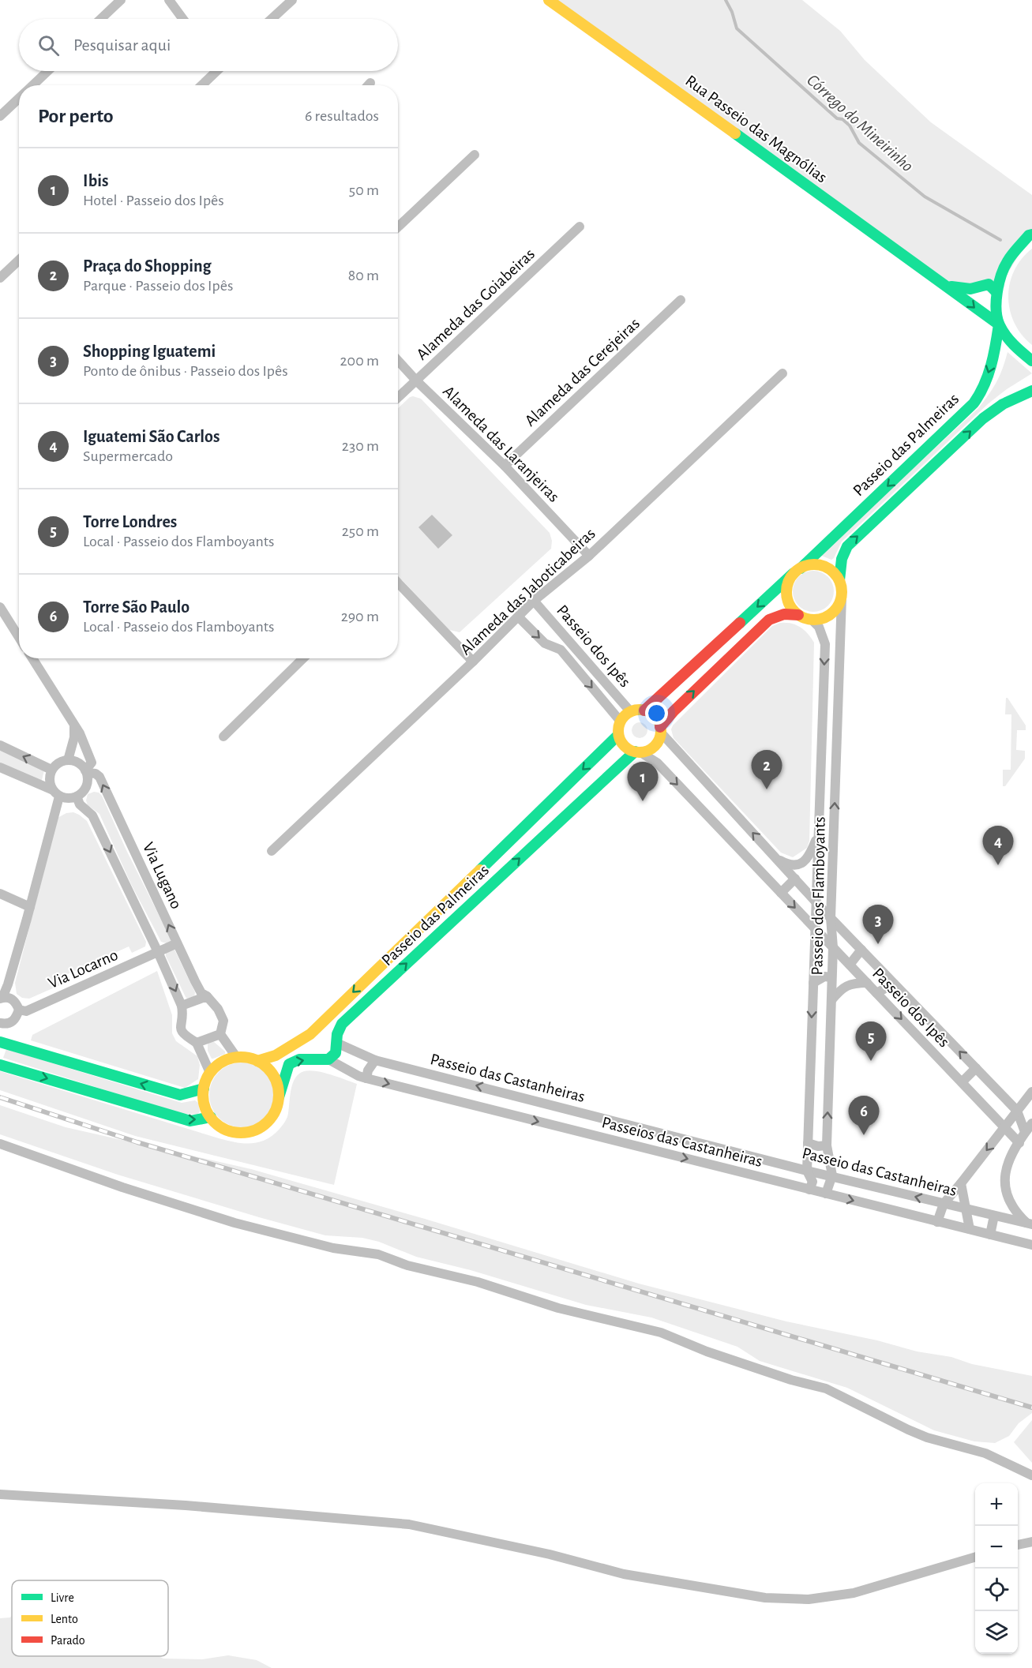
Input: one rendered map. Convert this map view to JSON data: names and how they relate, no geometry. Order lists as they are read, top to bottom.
{
  "streets": {
    "street": [
      "Rua Passeio das Magnólias",
      "Alameda das Goiabeiras",
      "Alameda das Cerejeiras",
      "Alameda das Laranjeiras",
      "Passeio das Palmeiras",
      "Alameda das Jaboticabeiras",
      "Passeio dos Ipês",
      "Via Lugano",
      "Passeio dos Flamboyants",
      "Via Locarno",
      "Passeio das Castanheiras",
      "Passeios das Castanheiras"
    ]
  },
  "crossings": [
    ["Rua Passeio das Magnólias", "Passeio das Palmeiras"],
    ["Alameda das Goiabeiras", "Alameda das Laranjeiras"],
    ["Alameda das Cerejeiras", "Alameda das Laranjeiras"],
    ["Alameda das Laranjeiras", "Alameda das Jaboticabeiras"],
    ["Passeio das Palmeiras", "Passeio dos Ipês"],
    ["Passeio das Palmeiras", "Passeio dos Flamboyants"],
    ["Passeio das Palmeiras", "Passeio das Castanheiras"],
    ["Passeio das Palmeiras", "Passeios das Castanheiras"],
    ["Alameda das Jaboticabeiras", "Passeio dos Ipês"],
    ["Passeio dos Ipês", "Passeio dos Flamboyants"],
    ["Via Lugano", "Via Locarno"],
    ["Passeio dos Flamboyants", "Passeio das Castanheiras"],
    ["Passeio dos Flamboyants", "Passeios das Castanheiras"]
  ],
  "one_way": ["Passeio das Castanheiras", "Passeios das Castanheiras"],
  "water": ["Córrego do Mineirinho"],
  "legend": ["Livre", "Lento", "Parado"],
  "page": {
    "search": "Pesquisar aqui",
    "heading": ["Por perto", "6 resultados"],
    "list": [
      {
        "mark": "1",
        "name": "Ibis",
        "note": "Hotel · Passeio dos Ipês",
        "value": "50 m"
      },
      {
        "mark": "2",
        "name": "Praça do Shopping",
        "note": "Parque · Passeio dos Ipês",
        "value": "80 m"
      },
      {
        "mark": "3",
        "name": "Shopping Iguatemi",
        "note": "Ponto de ônibus · Passeio dos Ipês",
        "value": "200 m"
      },
      {
        "mark": "4",
        "name": "Iguatemi São Carlos",
        "note": "Supermercado",
        "value": "230 m"
      },
      {
        "mark": "5",
        "name": "Torre Londres",
        "note": "Local · Passeio dos Flamboyants",
        "value": "250 m"
      },
      {
        "mark": "6",
        "name": "Torre São Paulo",
        "note": "Local · Passeio dos Flamboyants",
        "value": "290 m"
      }
    ],
    "pins": [
      "2",
      "1",
      "4",
      "3",
      "5",
      "6"
    ],
    "map_buttons": ["+", "−"]
  }
}
